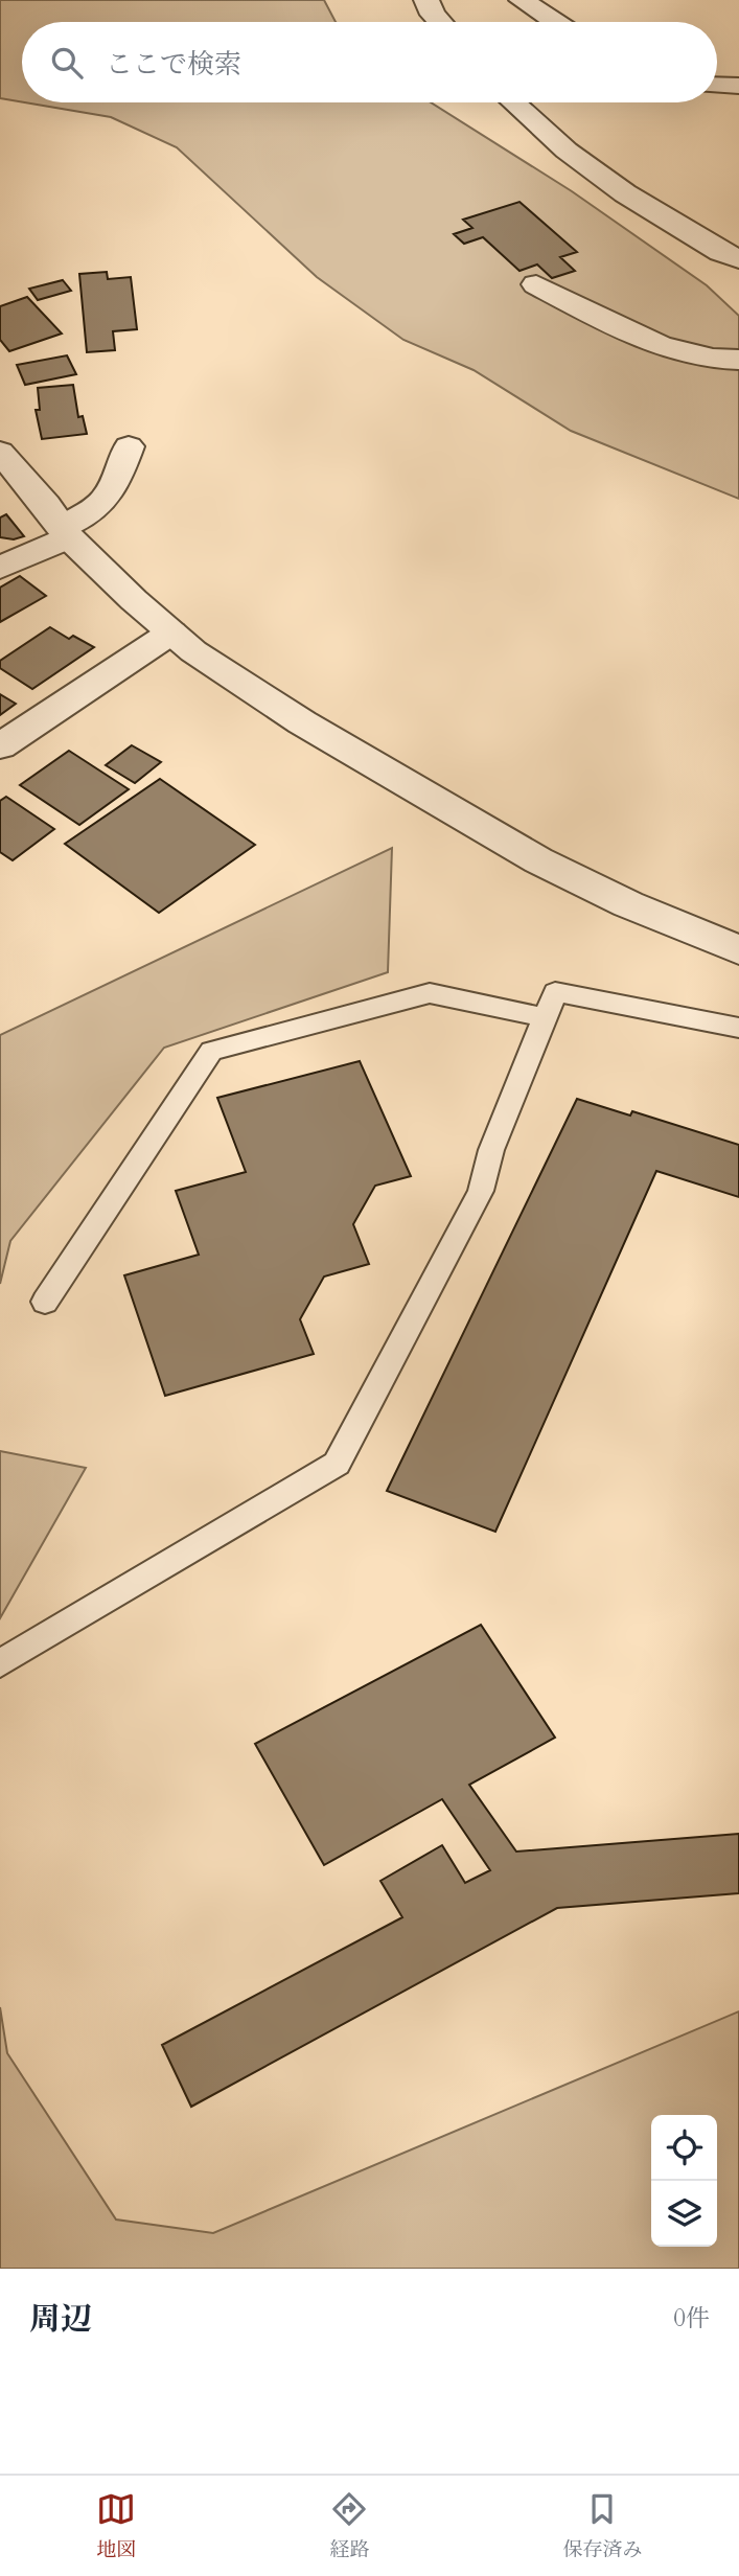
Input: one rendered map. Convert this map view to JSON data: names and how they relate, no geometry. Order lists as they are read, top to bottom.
{
  "page": {
    "search": "ここで検索",
    "heading": ["周辺", "0件"],
    "nav": ["地図", "経路", "保存済み"]
  }
}
